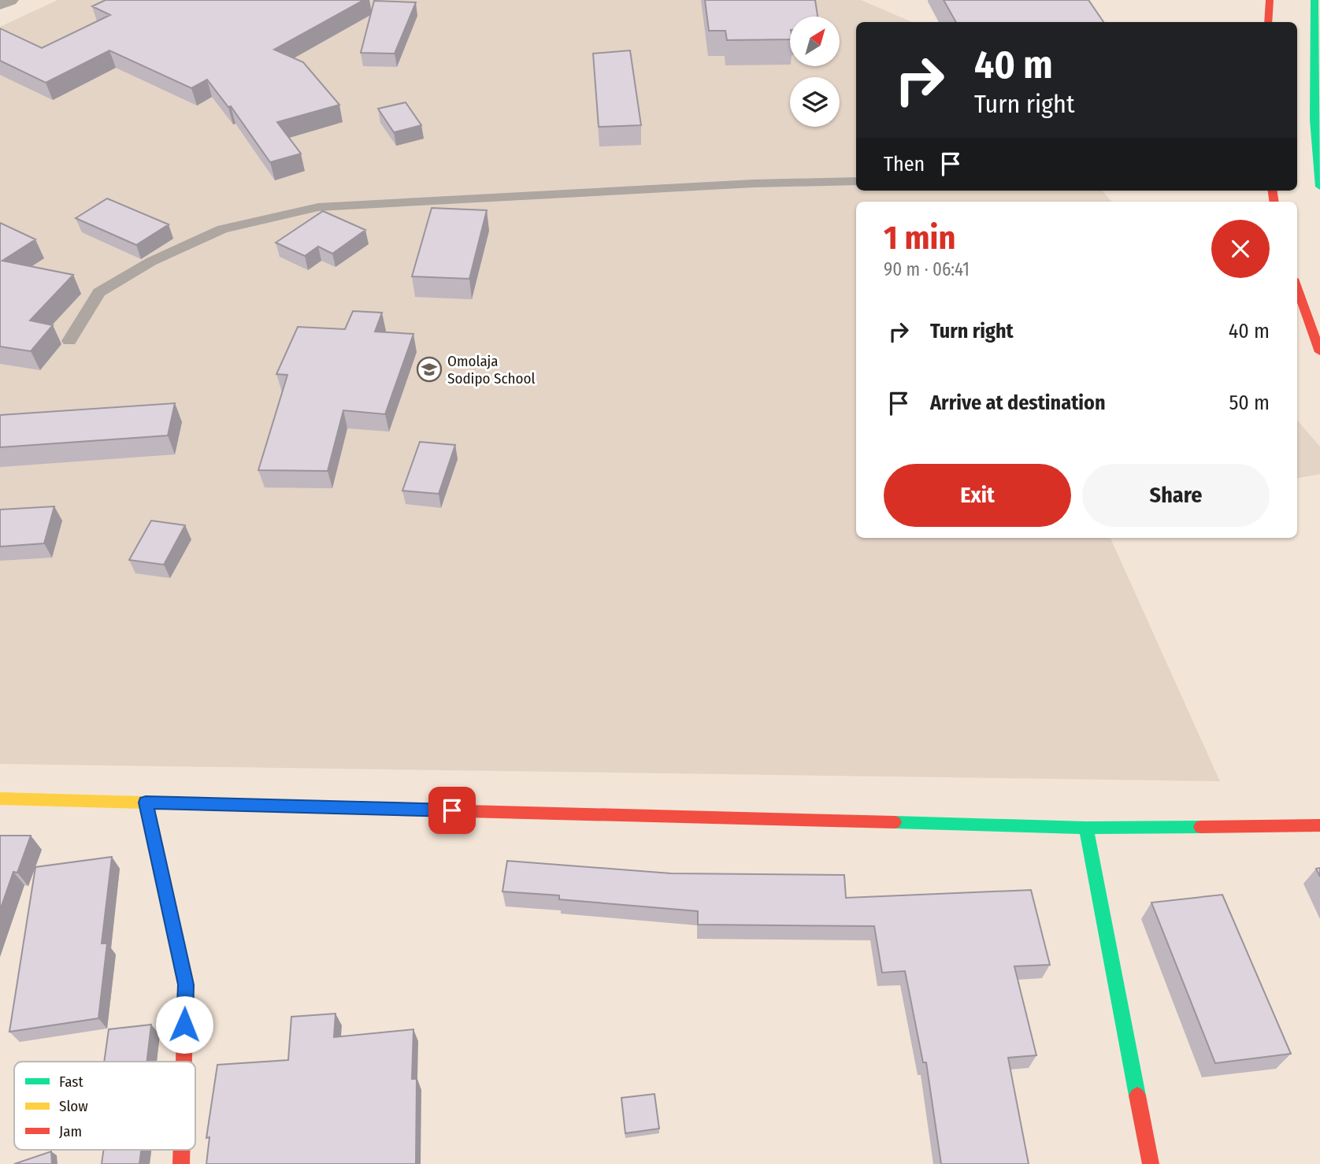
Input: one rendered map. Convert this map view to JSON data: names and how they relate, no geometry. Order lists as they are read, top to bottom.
{
  "places": {
    "school or university": ["Omolaja Sodipo School"]
  },
  "legend": ["Fast", "Slow", "Jam"],
  "north": "top right",
  "page": {
    "turn": ["40 m", "Turn right"],
    "then": "Then",
    "heading": ["1 min", "90 m · 06:41"],
    "list": [
      {
        "name": "Turn right",
        "value": "40 m"
      },
      {
        "name": "Arrive at destination",
        "value": "50 m"
      }
    ],
    "buttons": ["Exit", "Share"]
  }
}
